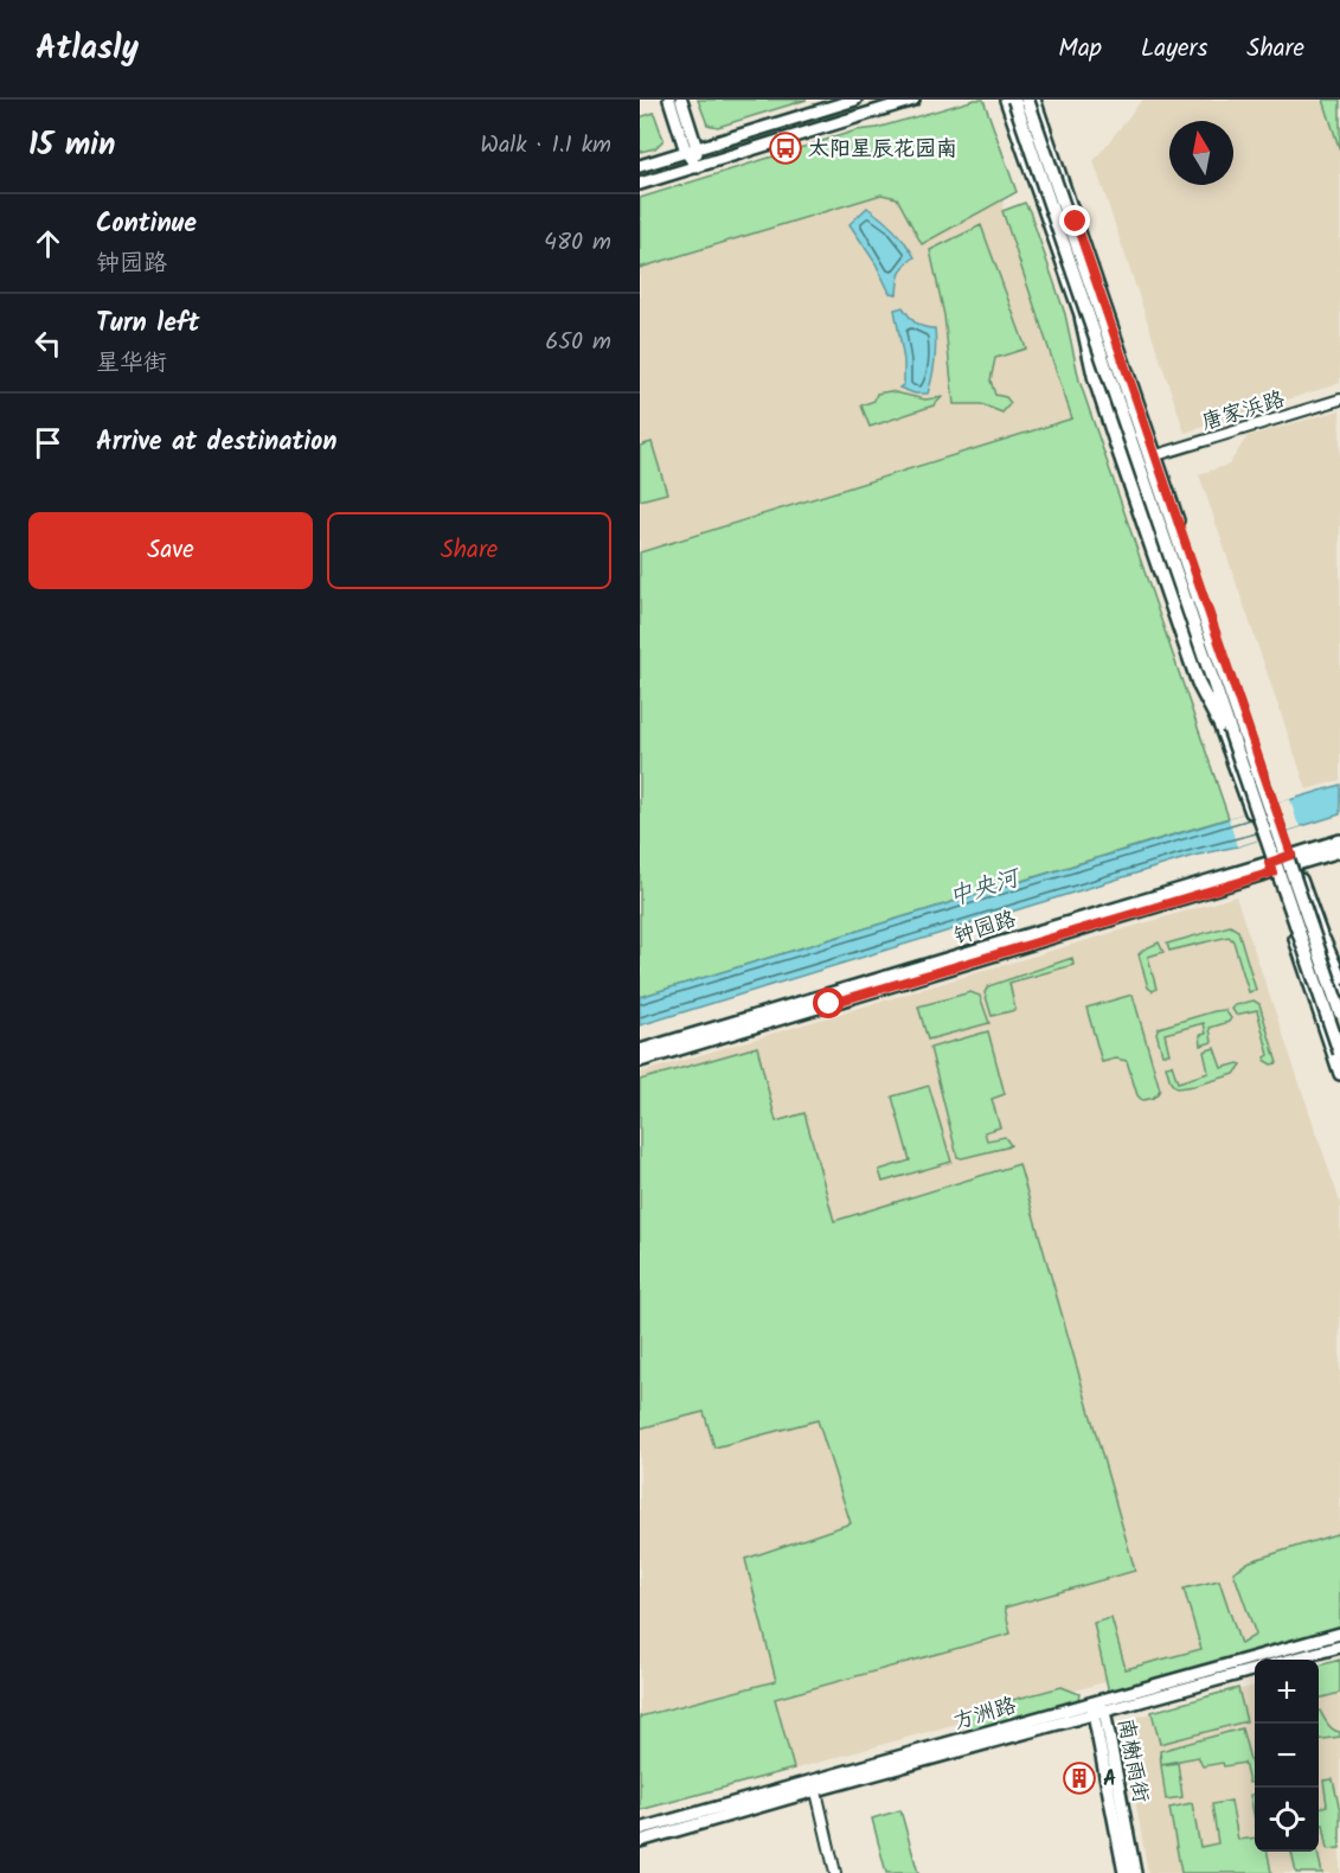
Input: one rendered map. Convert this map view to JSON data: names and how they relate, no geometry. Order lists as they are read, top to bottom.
{
  "streets": {
    "main road": ["钟园路", "方洲路", "南榭雨街"],
    "street": ["唐家浜路"]
  },
  "crossings": [
    ["方洲路", "南榭雨街"]
  ],
  "water": ["中央河"],
  "places": {
    "bus stop": ["太阳星辰花园南"],
    "building": ["A"]
  },
  "north": "top",
  "page": {
    "header": "Atlasly",
    "nav": ["Map", "Layers", "Share"],
    "heading": ["15 min", "Walk · 1.1 km"],
    "list": [
      ["Continue", "钟园路", "480 m"],
      ["Turn left", "星华街", "650 m"],
      "Arrive at destination"
    ],
    "buttons": ["Save", "Share"],
    "map_buttons": ["+", "−"]
  }
}
